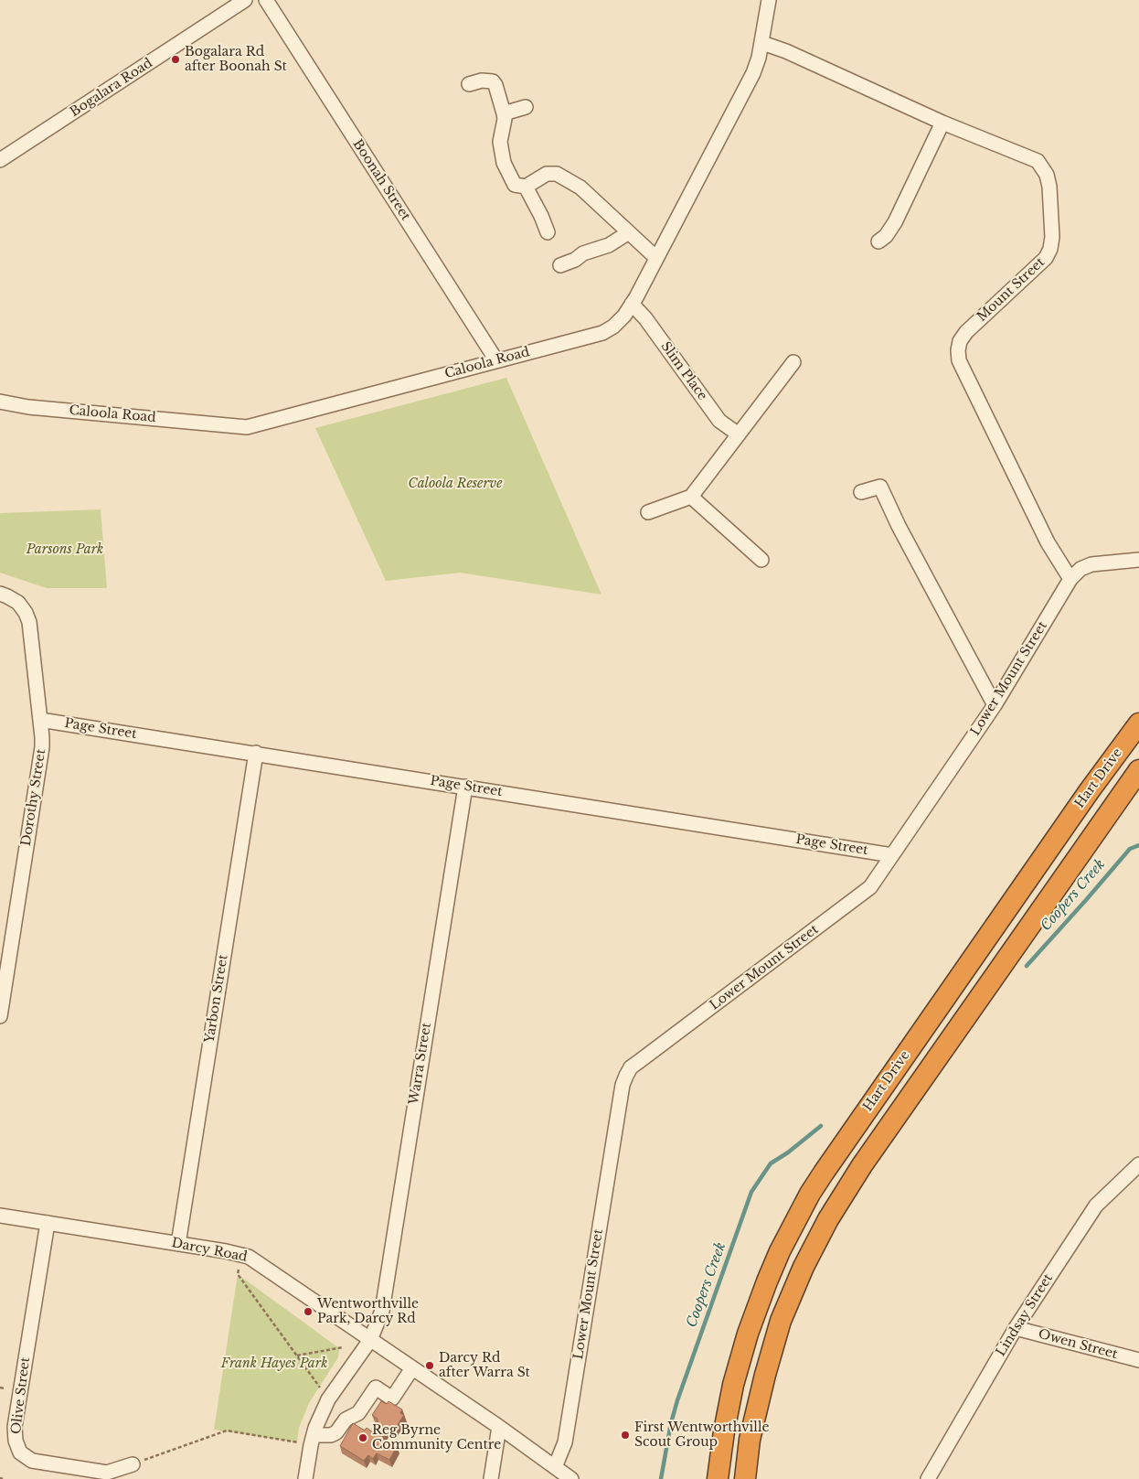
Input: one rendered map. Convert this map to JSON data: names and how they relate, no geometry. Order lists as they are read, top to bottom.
{
  "streets": {
    "highway": ["Hart Drive"],
    "street": [
      "Bogalara Road",
      "Boonah Street",
      "Mount Street",
      "Caloola Road",
      "Slim Place",
      "Lower Mount Street",
      "Page Street",
      "Dorothy Street",
      "Yarbon Street",
      "Warra Street",
      "Darcy Road",
      "Lindsay Street",
      "Owen Street",
      "Olive Street"
    ]
  },
  "crossings": [
    ["Boonah Street", "Caloola Road"],
    ["Mount Street", "Caloola Road"],
    ["Mount Street", "Lower Mount Street"],
    ["Caloola Road", "Slim Place"],
    ["Lower Mount Street", "Page Street"],
    ["Lower Mount Street", "Darcy Road"],
    ["Page Street", "Dorothy Street"],
    ["Page Street", "Yarbon Street"],
    ["Page Street", "Warra Street"],
    ["Yarbon Street", "Darcy Road"],
    ["Warra Street", "Darcy Road"],
    ["Darcy Road", "Olive Street"],
    ["Lindsay Street", "Owen Street"]
  ],
  "water": ["Coopers Creek"],
  "parks": ["Caloola Reserve", "Parsons Park", "Frank Hayes Park"],
  "places": [
    "Bogalara Rd after Boonah St",
    "Wentworthville Park, Darcy Rd",
    "Darcy Rd after Warra St",
    "First Wentworthville Scout Group",
    "Reg Byrne Community Centre"
  ]
}
